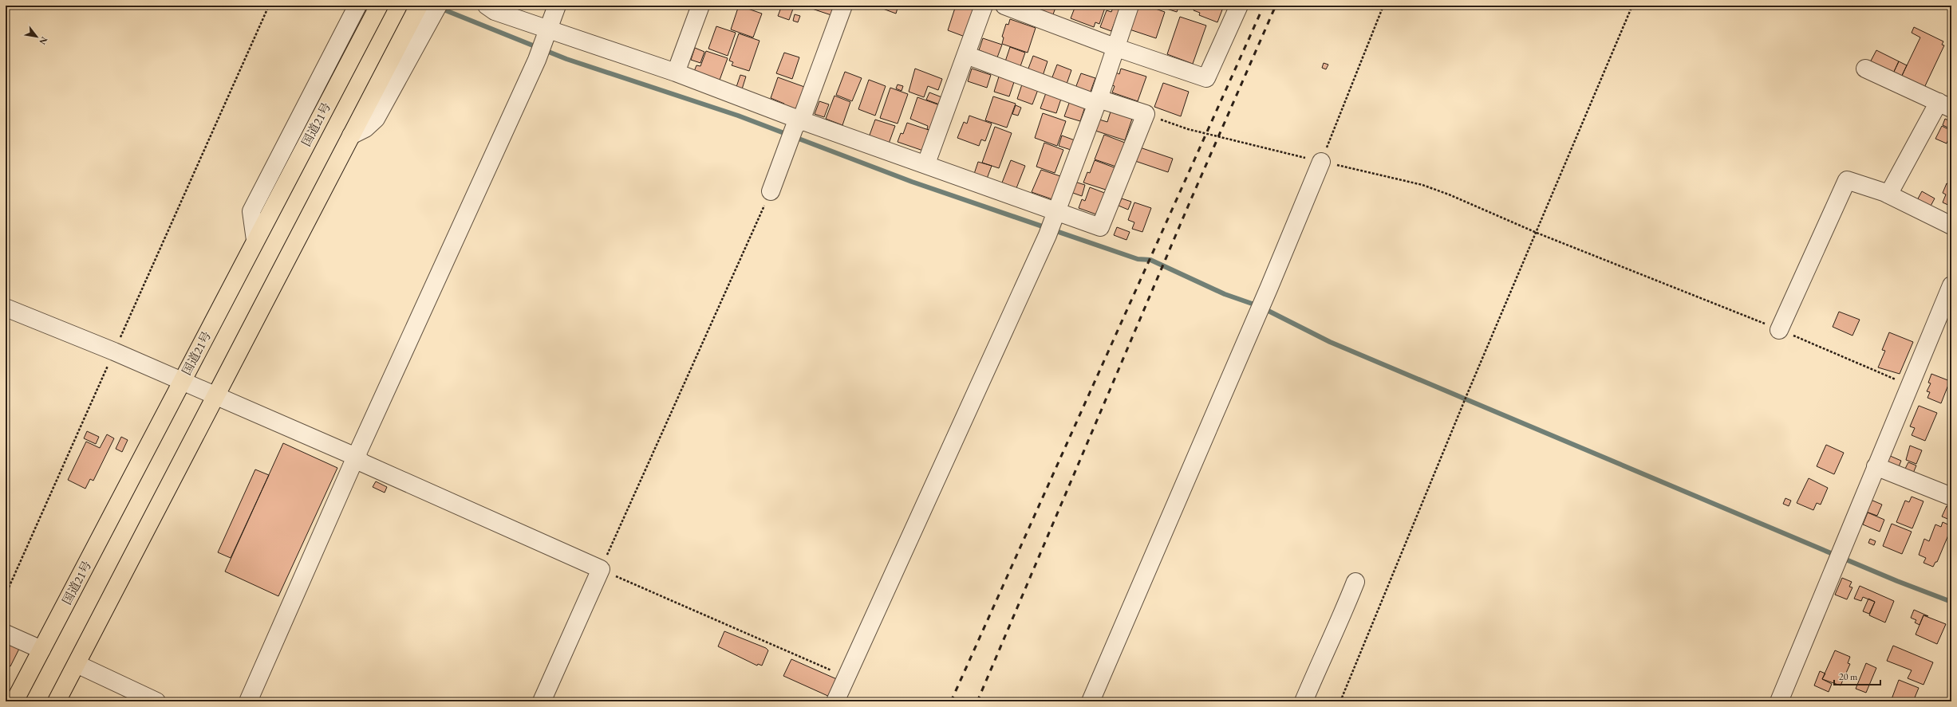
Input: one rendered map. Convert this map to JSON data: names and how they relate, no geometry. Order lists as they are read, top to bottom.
{
  "streets": {
    "highway": ["国道21号"]
  },
  "scale_bar": "20 m",
  "north": "bottom right"
}
